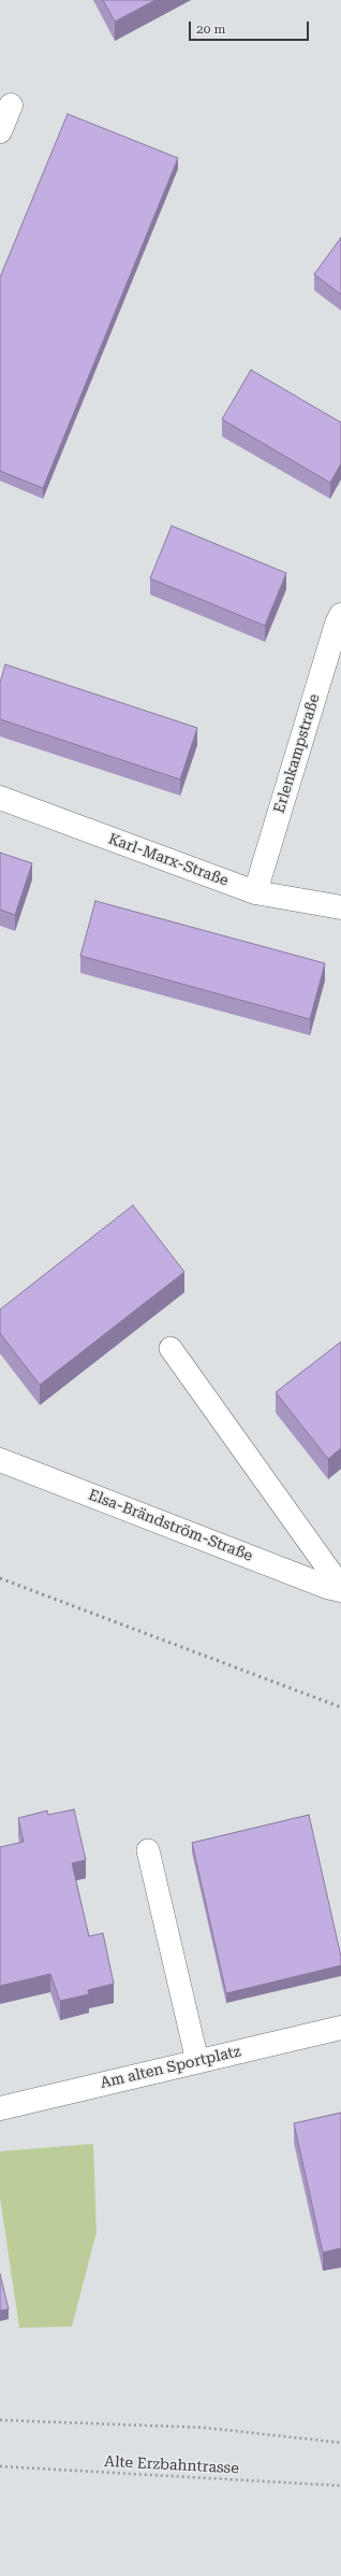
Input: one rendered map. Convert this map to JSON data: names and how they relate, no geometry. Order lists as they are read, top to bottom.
{
  "streets": {
    "street": [
      "Erlenkampstraße",
      "Karl-Marx-Straße",
      "Elsa-Brändström-Straße",
      "Am alten Sportplatz"
    ],
    "path": ["Alte Erzbahntrasse"]
  },
  "crossings": [
    ["Erlenkampstraße", "Karl-Marx-Straße"]
  ],
  "scale_bar": "20 m"
}
